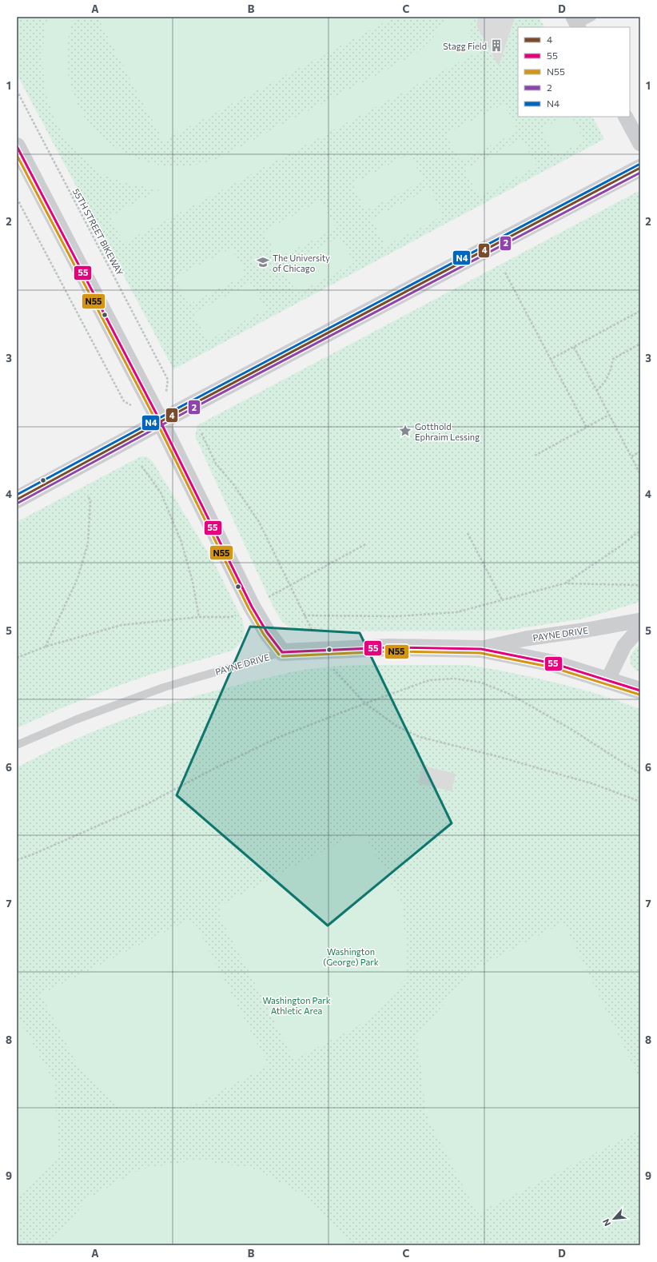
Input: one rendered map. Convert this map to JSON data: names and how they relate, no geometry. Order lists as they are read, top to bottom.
{
  "streets": {
    "street": ["PAYNE DRIVE"],
    "path": ["55TH STREET BIKEWAY"]
  },
  "parks": ["Washington (George) Park", "Washington Park Athletic Area"],
  "places": {
    "building": ["Stagg Field"],
    "school or university": ["The University of Chicago"],
    "place": ["Gotthold Ephraim Lessing"]
  },
  "lines": [
    "transit line 55",
    "transit line N55",
    "transit line N4",
    "transit line 4",
    "transit line 2"
  ],
  "legend": [
    "4",
    "55",
    "N55",
    "2",
    "N4"
  ],
  "north": "bottom left",
  "grid": {
    "columns": [
      "A",
      "B",
      "C",
      "D"
    ],
    "rows": [
      "1",
      "2",
      "3",
      "4",
      "5",
      "6",
      "7",
      "8",
      "9"
    ]
  }
}
